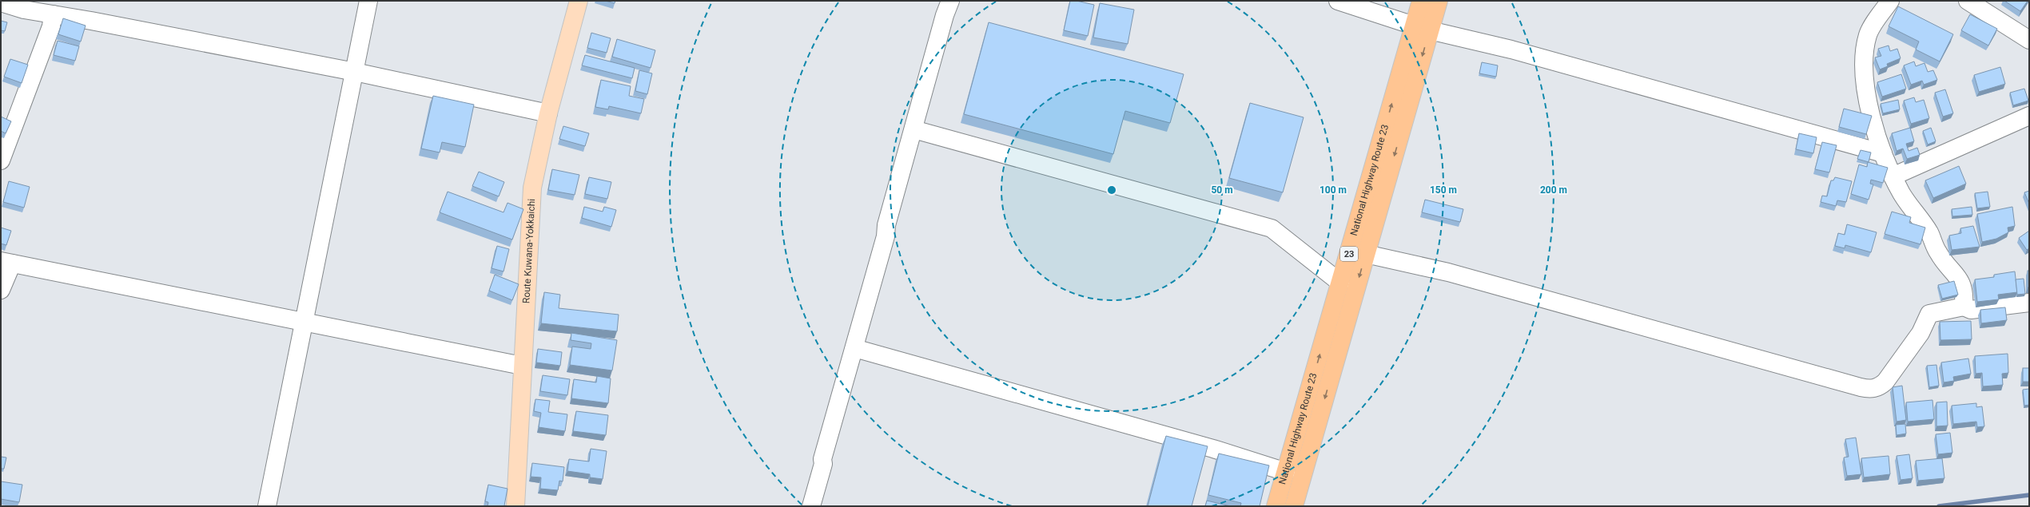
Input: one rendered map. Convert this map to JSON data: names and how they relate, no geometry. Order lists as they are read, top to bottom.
{
  "streets": {
    "highway": ["National Highway Route 23", "23"],
    "main road": ["Route Kuwana-Yokkaichi"]
  },
  "rings": [
    "50 m",
    "100 m",
    "150 m",
    "200 m"
  ]
}
